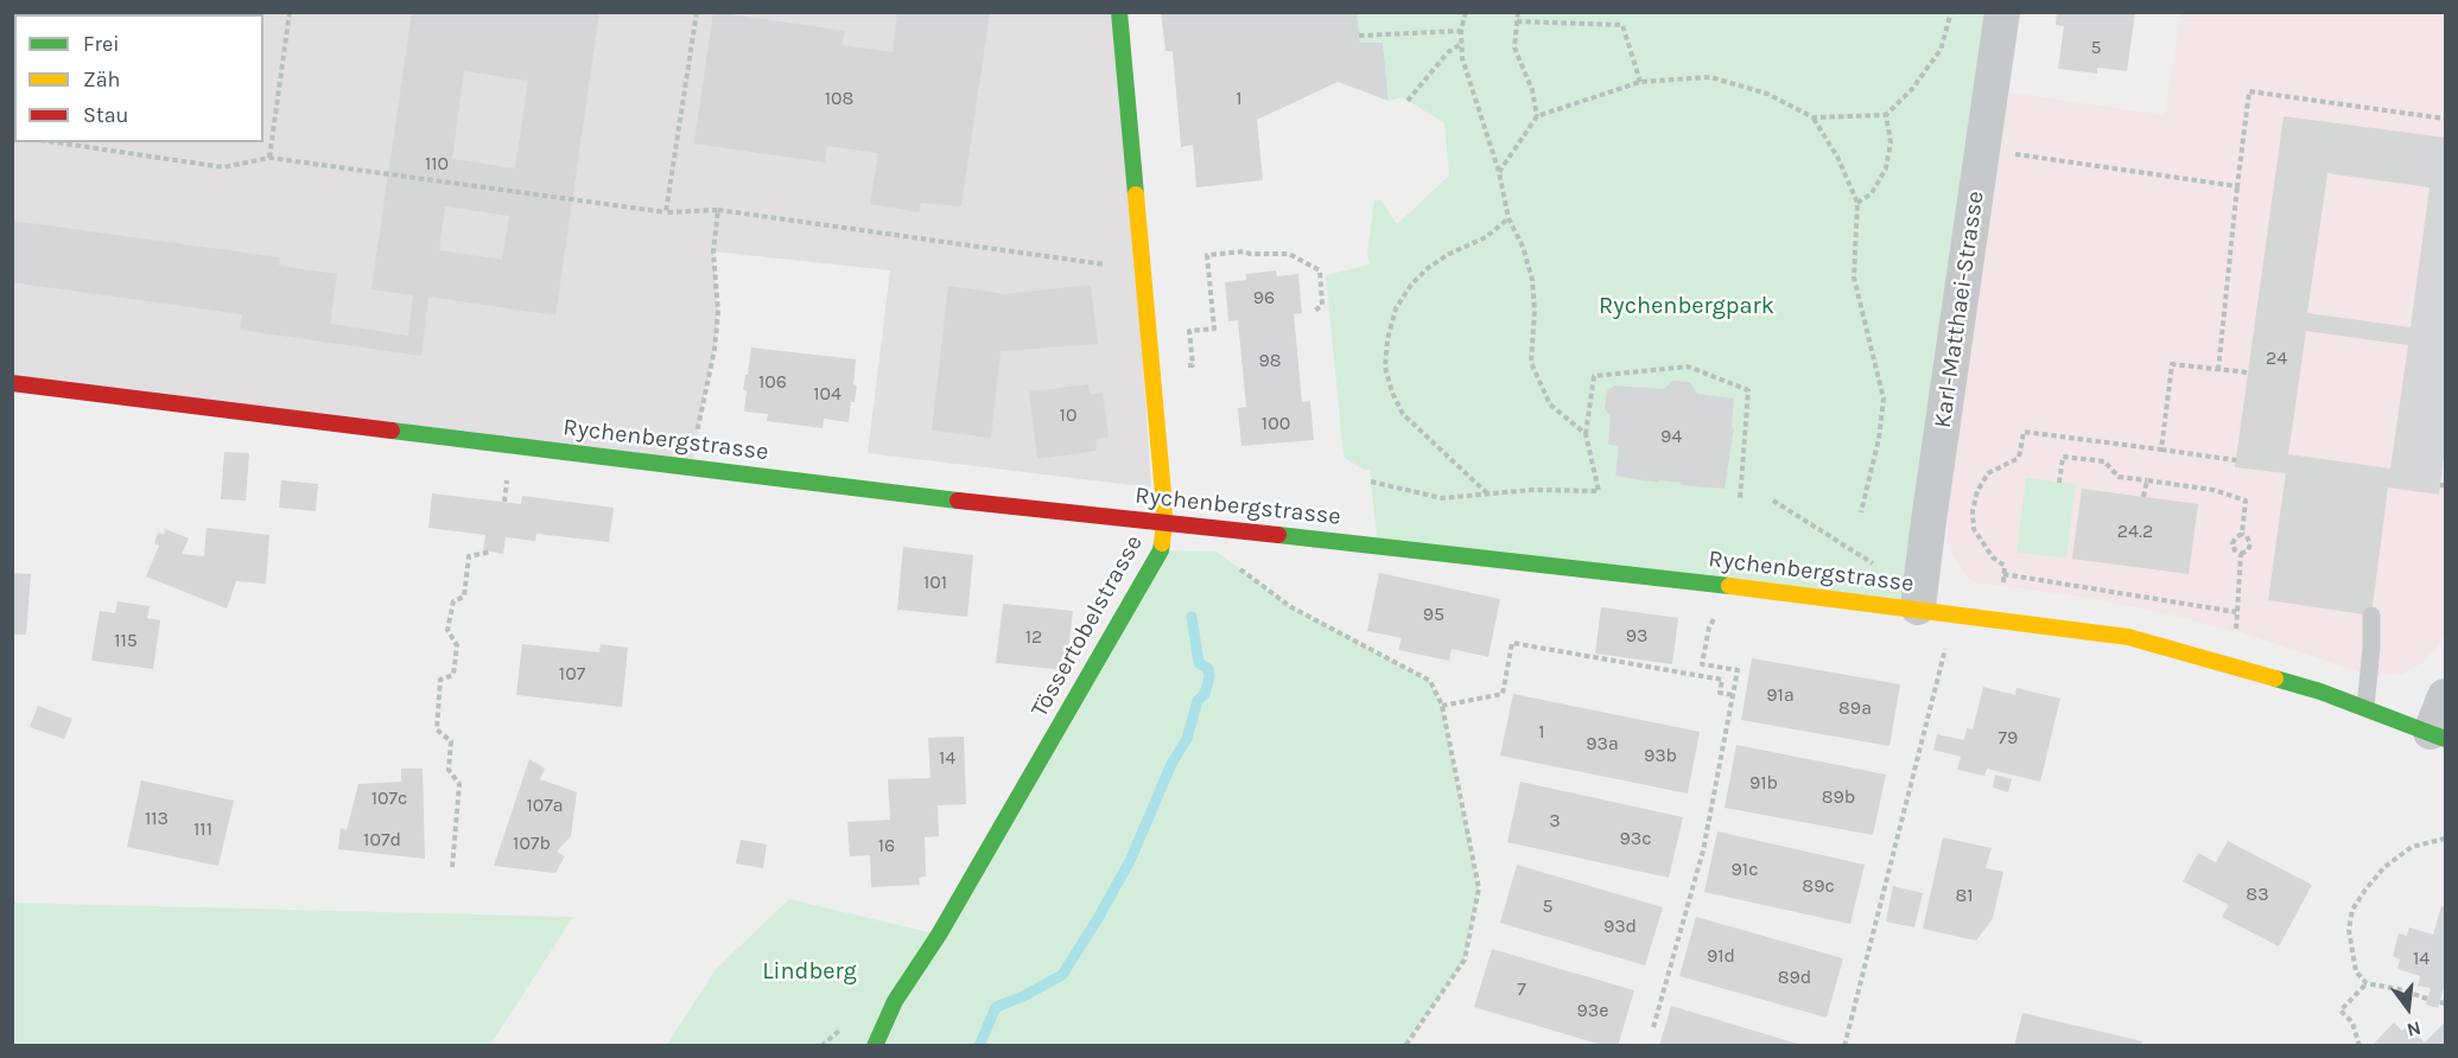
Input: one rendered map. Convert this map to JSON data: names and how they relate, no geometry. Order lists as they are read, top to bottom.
{
  "streets": {
    "street": ["Karl-Matthaei-Strasse", "Rychenbergstrasse", "Tössertobelstrasse"]
  },
  "crossings": [
    ["Karl-Matthaei-Strasse", "Rychenbergstrasse"],
    ["Rychenbergstrasse", "Tössertobelstrasse"]
  ],
  "parks": ["Rychenbergpark", "Lindberg"],
  "house_numbers": [
    "5",
    "108",
    "1",
    "110",
    "96",
    "24",
    "98",
    "106",
    "104",
    "10",
    "100",
    "94",
    "24.2",
    "101",
    "95",
    "93",
    "12",
    "115",
    "107",
    "91a",
    "89a",
    "1",
    "79",
    "93a",
    "93b",
    "14",
    "91b",
    "89b",
    "107c",
    "107a",
    "113",
    "3",
    "111",
    "93c",
    "107d",
    "107b",
    "16",
    "91c",
    "89c",
    "83",
    "81",
    "5",
    "93d",
    "91d",
    "14",
    "89d",
    "7",
    "93e"
  ],
  "legend": ["Frei", "Zäh", "Stau"],
  "north": "bottom"
}
